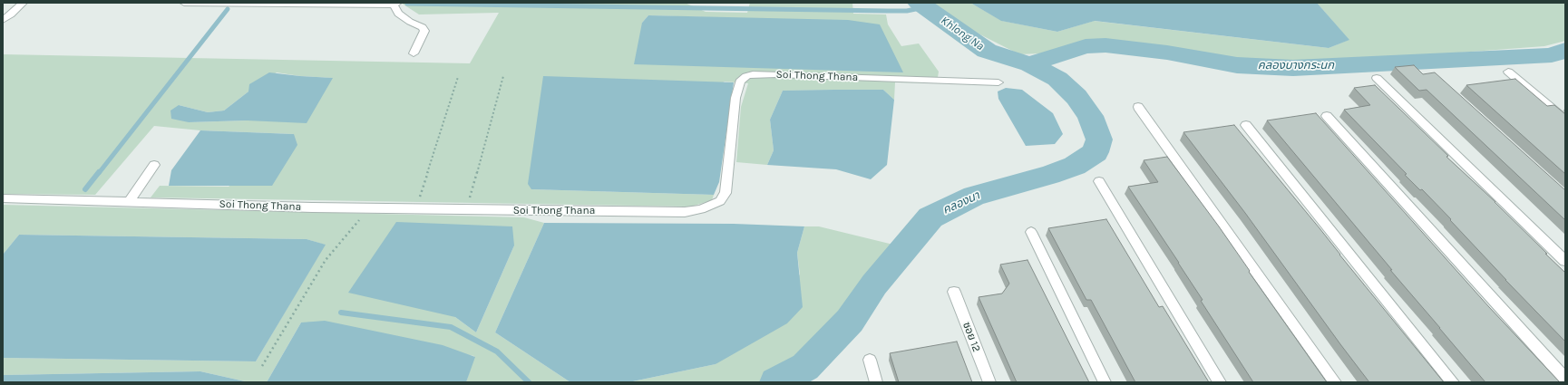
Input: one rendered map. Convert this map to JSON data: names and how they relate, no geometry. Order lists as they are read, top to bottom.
{
  "streets": {
    "street": ["Soi Thong Thana", "ซอย 12"]
  },
  "water": ["Khlong Na", "คลองบางกระนก", "คลองนา"]
}
